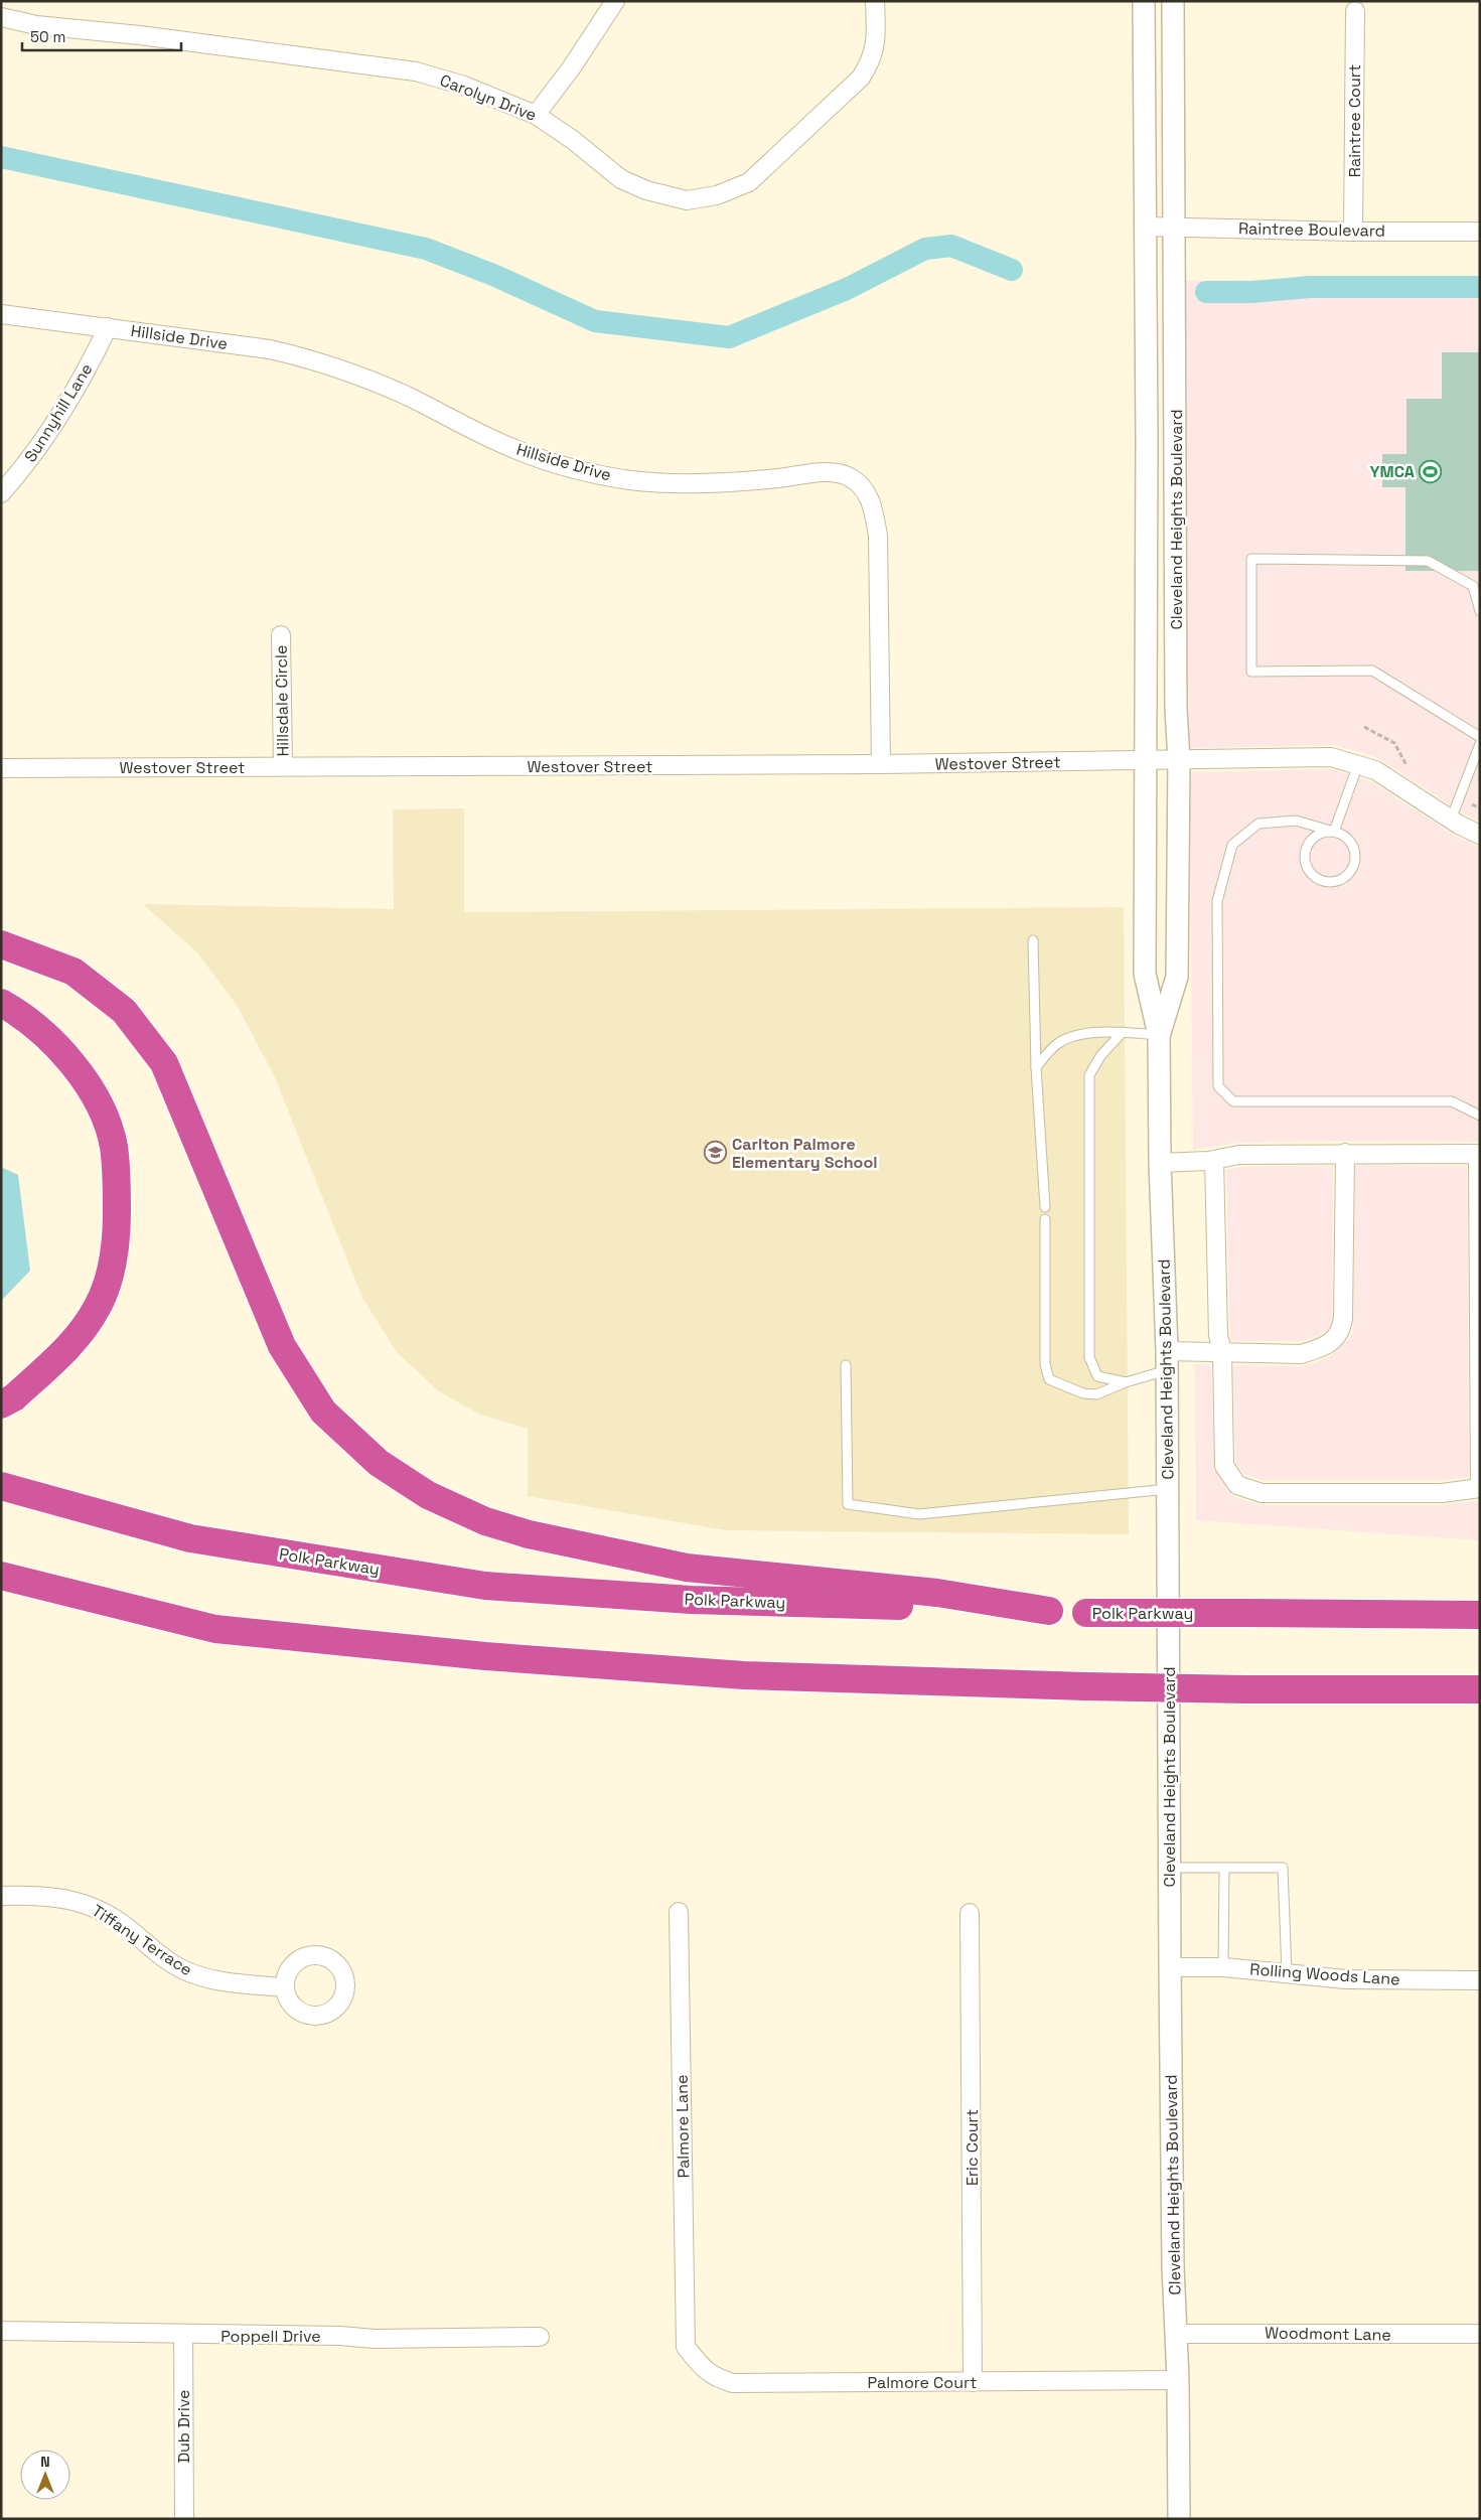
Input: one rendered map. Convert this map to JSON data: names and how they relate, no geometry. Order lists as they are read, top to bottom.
{
  "streets": {
    "highway": ["Polk Parkway"],
    "street": [
      "Carolyn Drive",
      "Raintree Court",
      "Raintree Boulevard",
      "Hillside Drive",
      "Sunnyhill Lane",
      "Cleveland Heights Boulevard",
      "Hillsdale Circle",
      "Westover Street",
      "Tiffany Terrace",
      "Rolling Woods Lane",
      "Palmore Lane",
      "Eric Court",
      "Woodmont Lane",
      "Poppell Drive",
      "Palmore Court",
      "Dub Drive"
    ]
  },
  "crossings": [
    ["Raintree Court", "Raintree Boulevard"],
    ["Raintree Boulevard", "Cleveland Heights Boulevard"],
    ["Hillside Drive", "Sunnyhill Lane"],
    ["Hillside Drive", "Westover Street"],
    ["Cleveland Heights Boulevard", "Westover Street"],
    ["Cleveland Heights Boulevard", "Rolling Woods Lane"],
    ["Cleveland Heights Boulevard", "Woodmont Lane"],
    ["Cleveland Heights Boulevard", "Palmore Court"],
    ["Hillsdale Circle", "Westover Street"],
    ["Palmore Lane", "Palmore Court"],
    ["Eric Court", "Palmore Court"],
    ["Poppell Drive", "Dub Drive"]
  ],
  "places": {
    "sports": ["YMCA"],
    "school or university": ["Carlton Palmore Elementary School"]
  },
  "scale_bar": "50 m",
  "north": "top"
}
